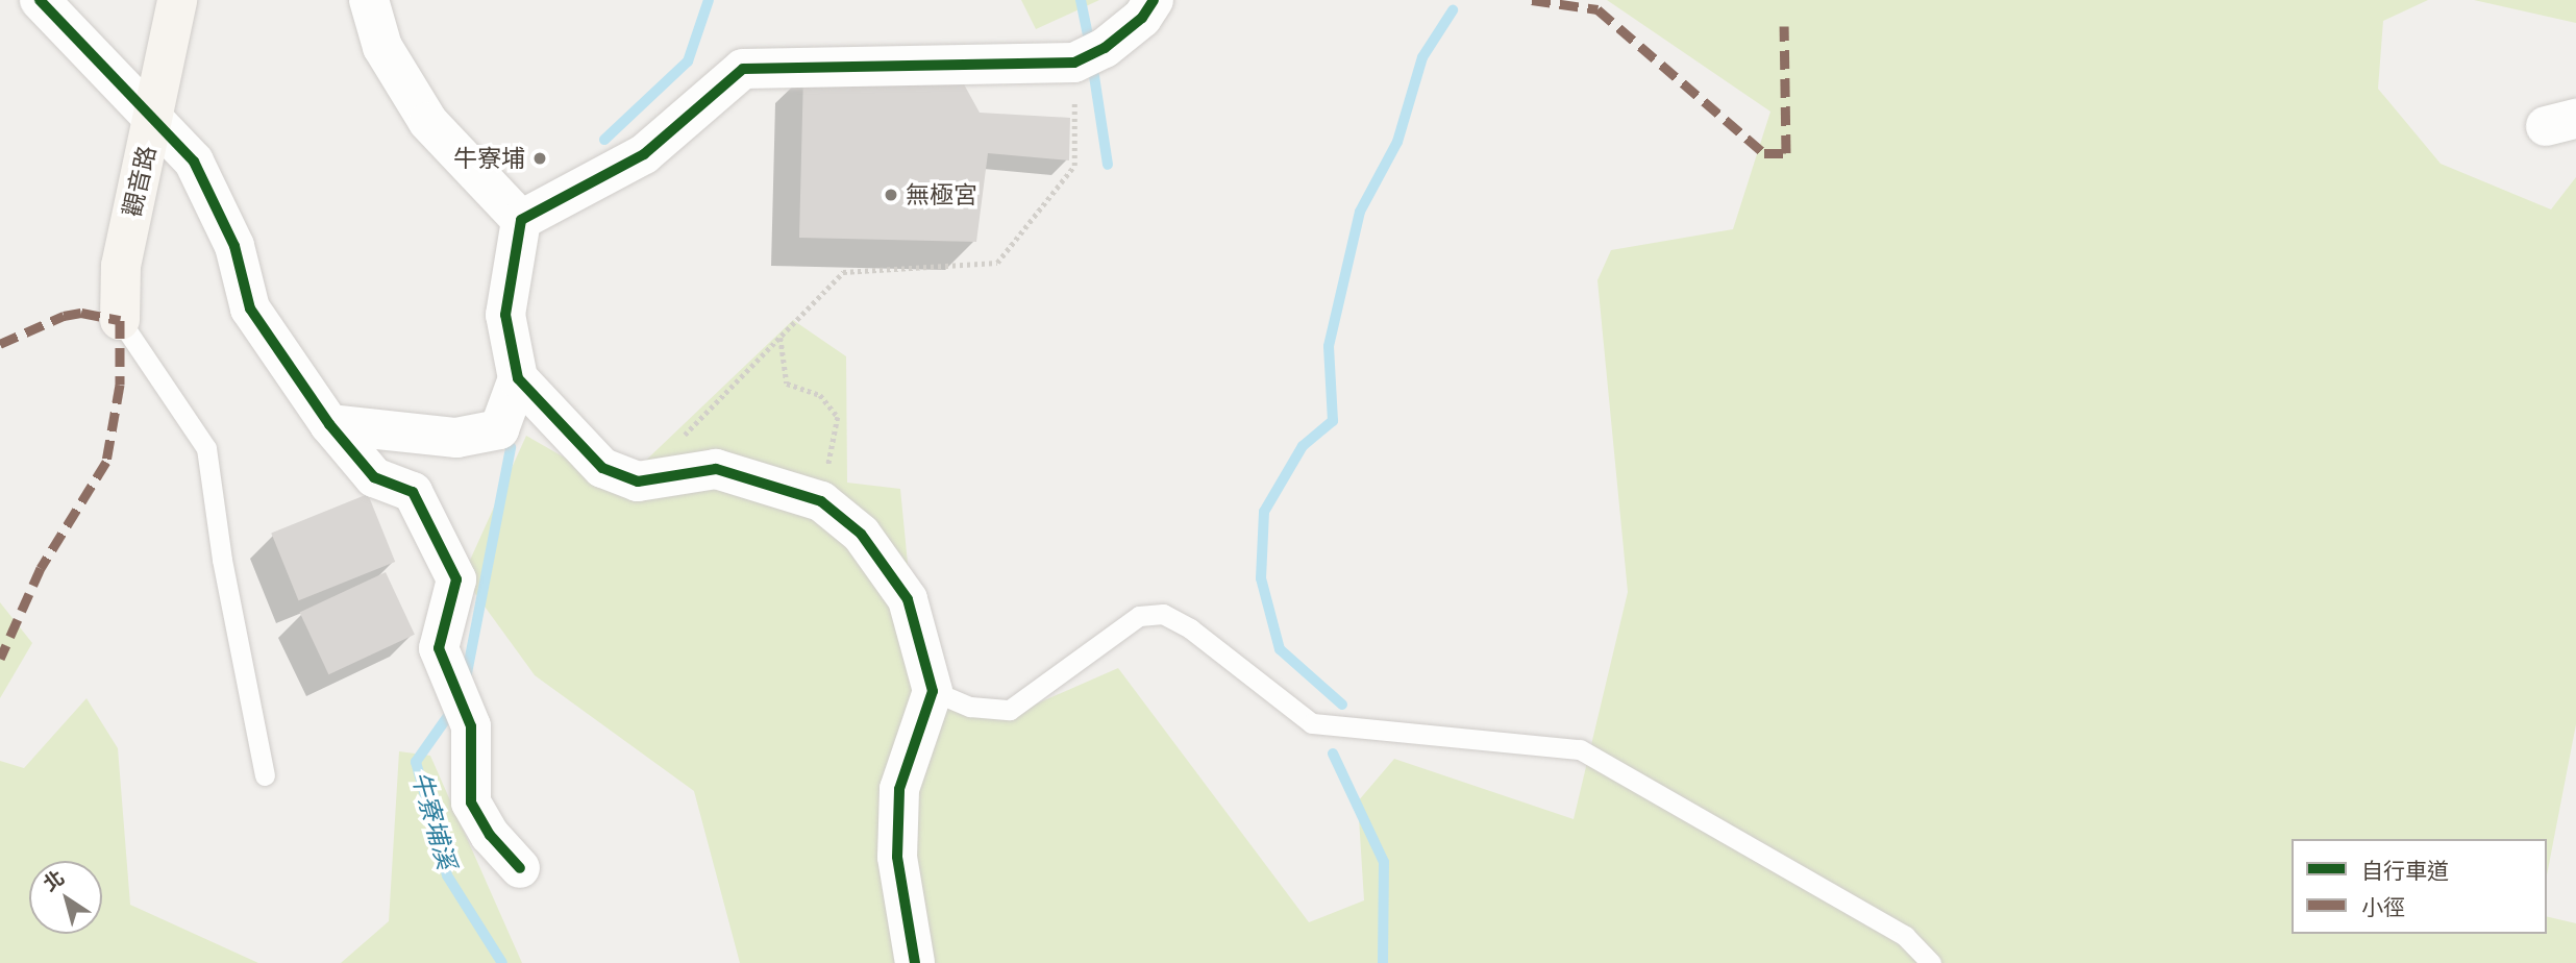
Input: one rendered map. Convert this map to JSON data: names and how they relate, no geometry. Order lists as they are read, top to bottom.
{
  "streets": {
    "street": ["觀音路"]
  },
  "water": ["牛寮埔溪"],
  "places": ["牛寮埔", "無極宮"],
  "legend": ["自行車道", "小徑"],
  "north": "top left"
}
